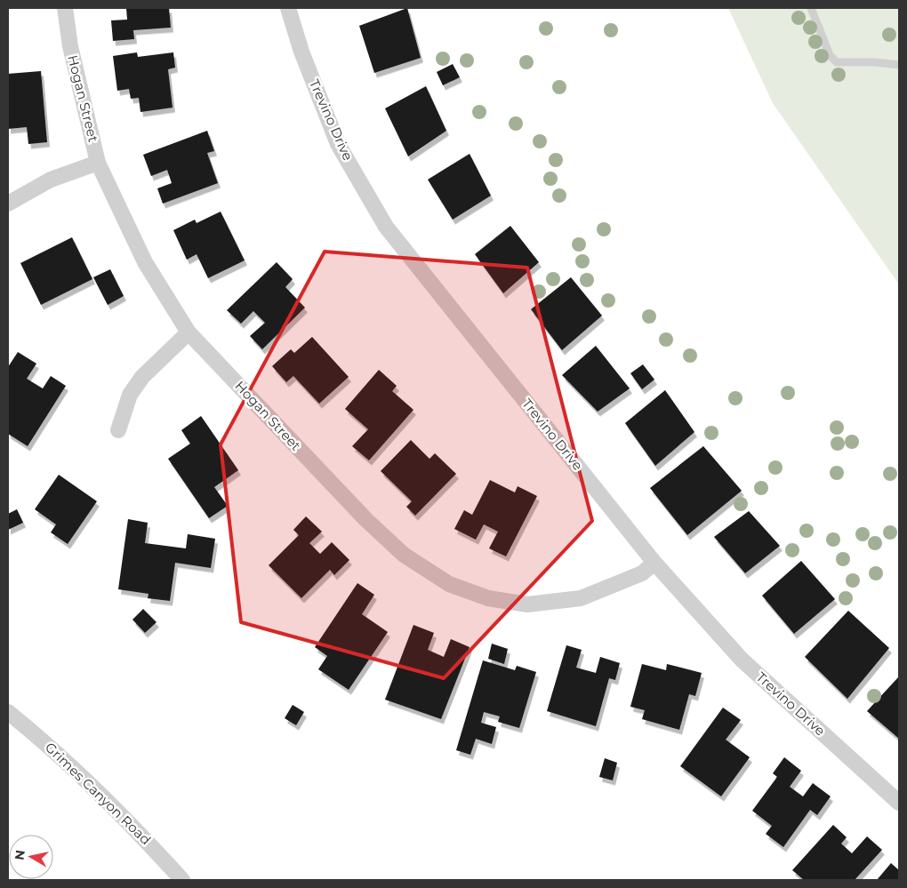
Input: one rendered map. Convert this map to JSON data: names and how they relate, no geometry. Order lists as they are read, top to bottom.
{
  "streets": {
    "street": ["Hogan Street", "Trevino Drive", "Grimes Canyon Road"]
  },
  "crossings": [
    ["Hogan Street", "Trevino Drive"]
  ],
  "north": "left"
}
